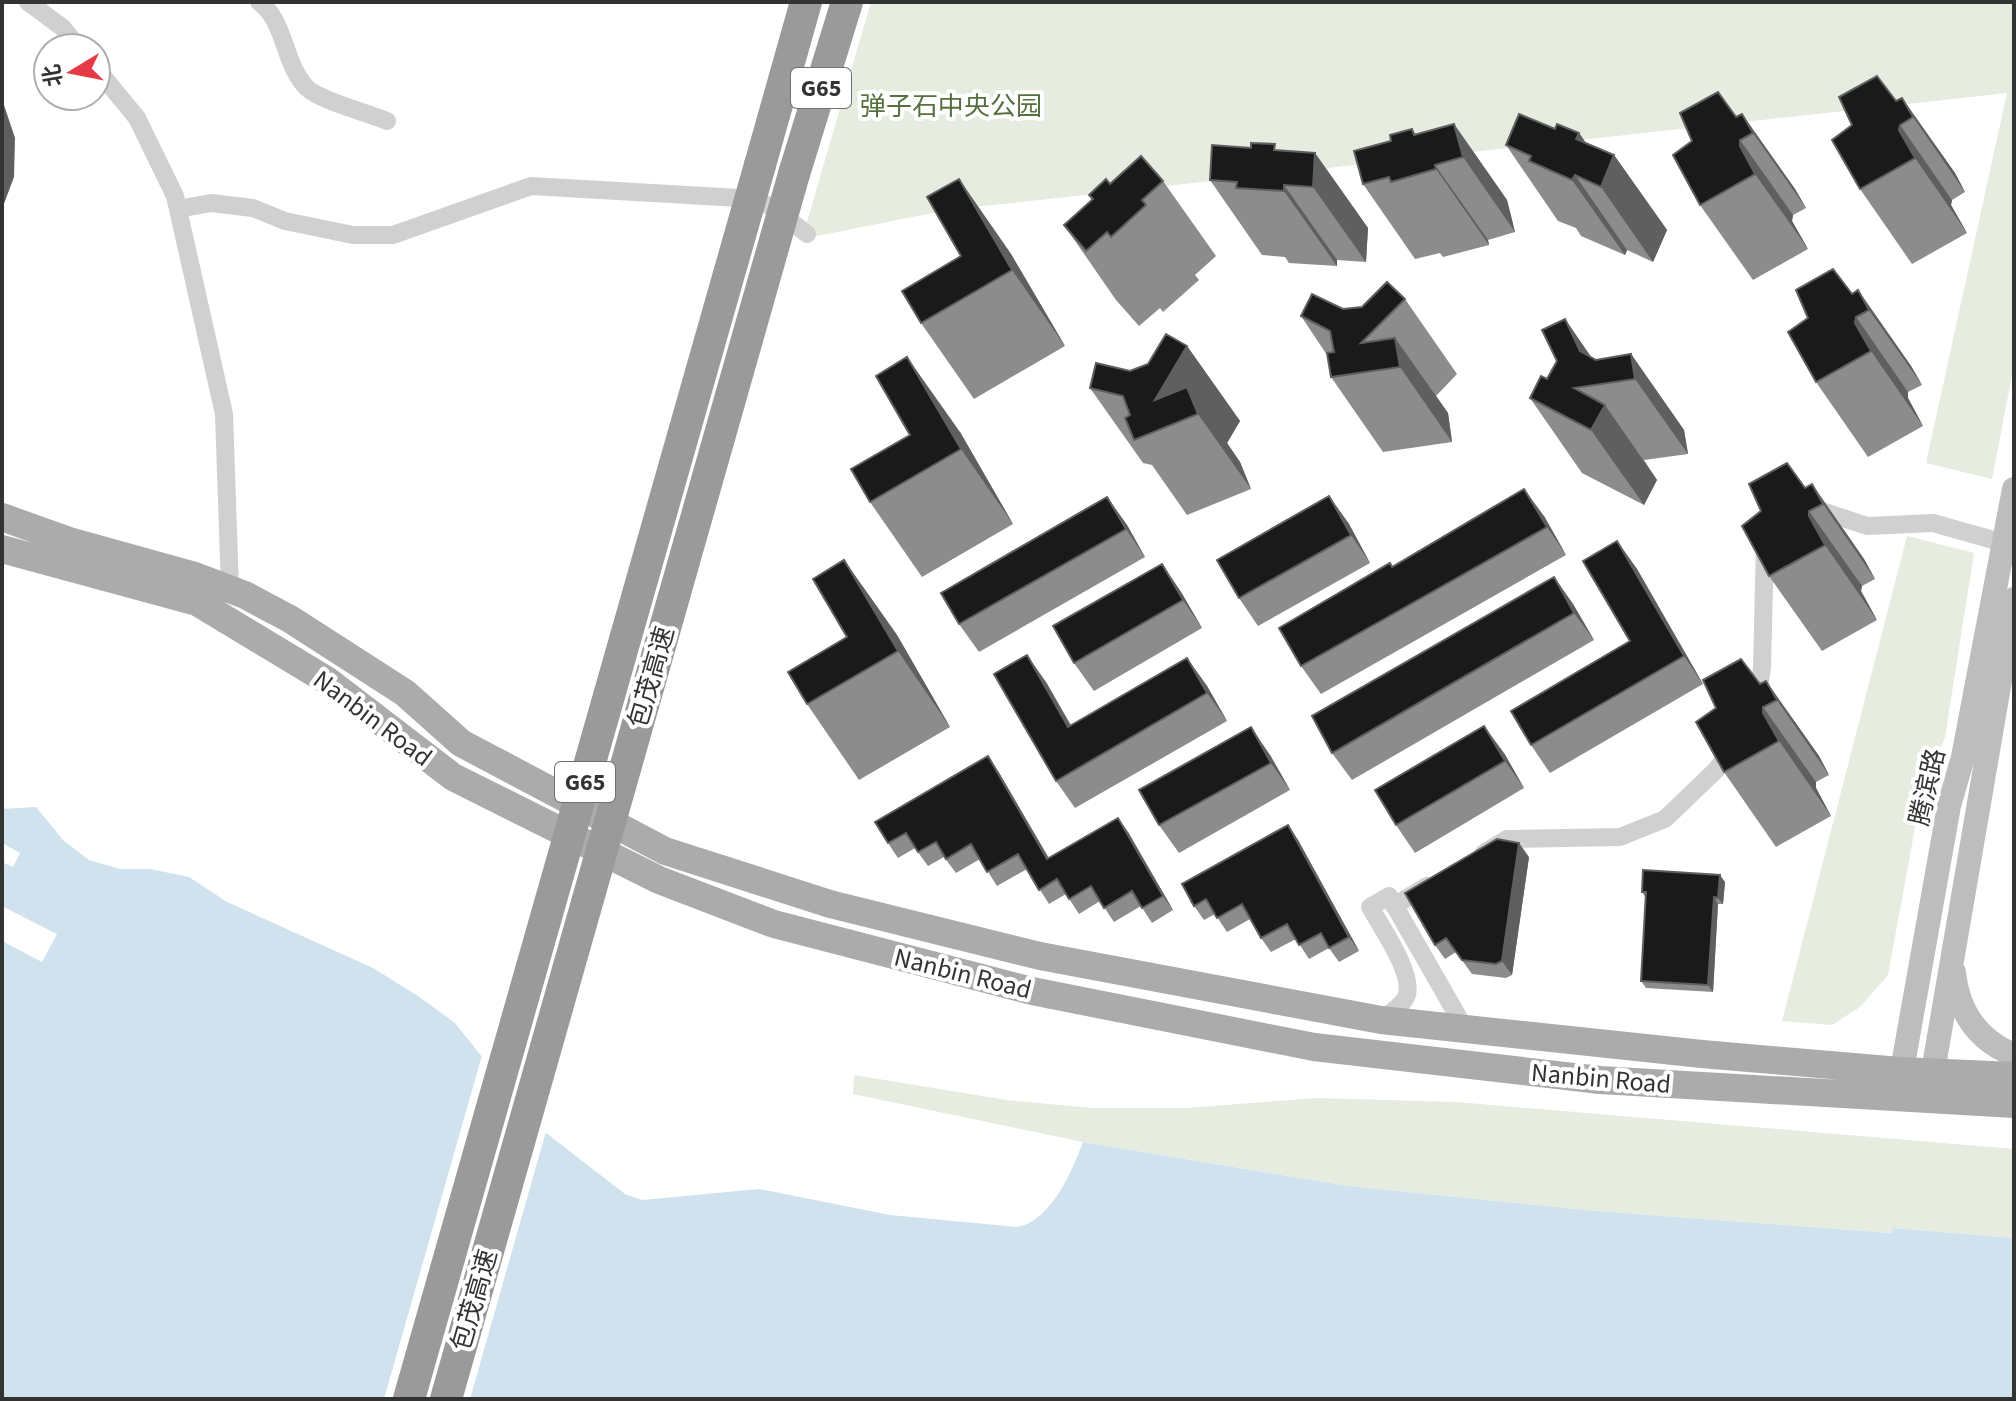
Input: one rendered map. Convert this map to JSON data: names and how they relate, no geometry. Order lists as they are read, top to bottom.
{
  "streets": {
    "highway": ["G65", "包茂高速"],
    "main road": ["Nanbin Road"],
    "street": ["腾滨路"]
  },
  "crossings": [
    ["Nanbin Road", "腾滨路"]
  ],
  "parks": ["弹子石中央公园"],
  "north": "left"
}
